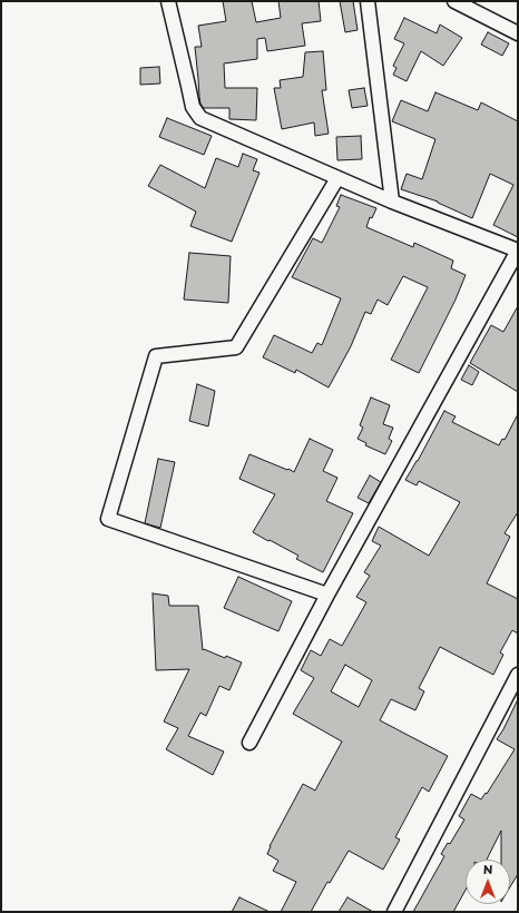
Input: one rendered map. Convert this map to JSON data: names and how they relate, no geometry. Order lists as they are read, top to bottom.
{
  "north": "top"
}
